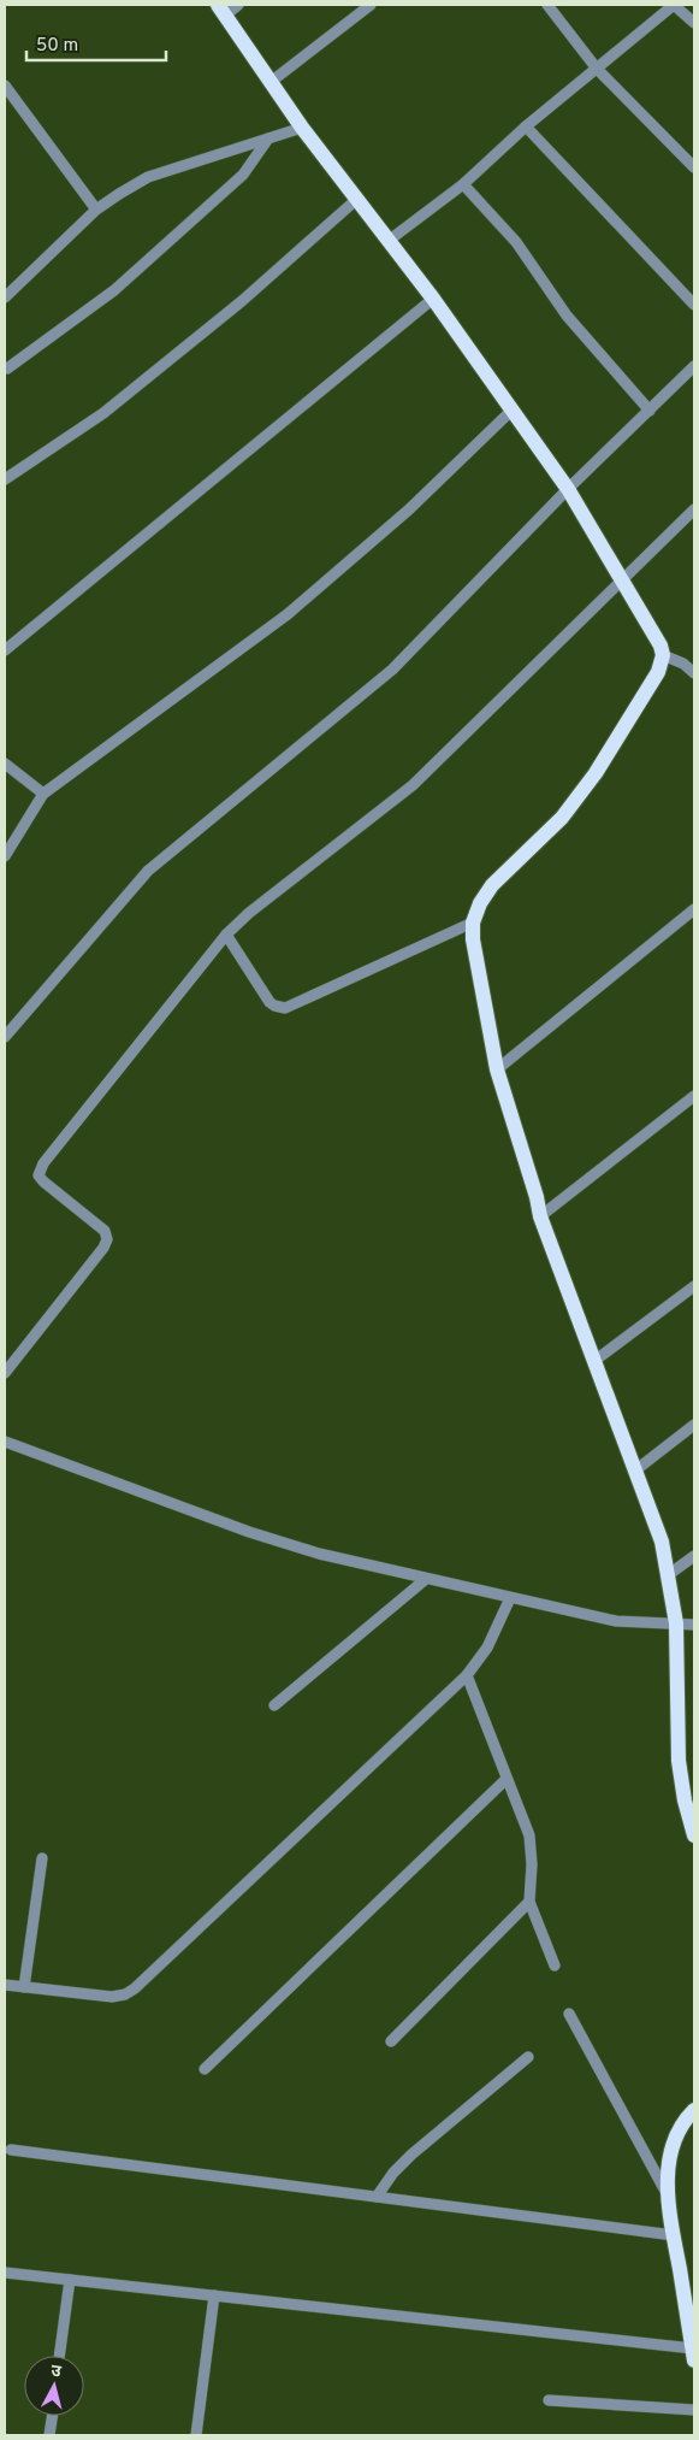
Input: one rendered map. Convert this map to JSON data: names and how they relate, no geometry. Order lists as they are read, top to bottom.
{
  "scale_bar": "50 m",
  "north": "top"
}
